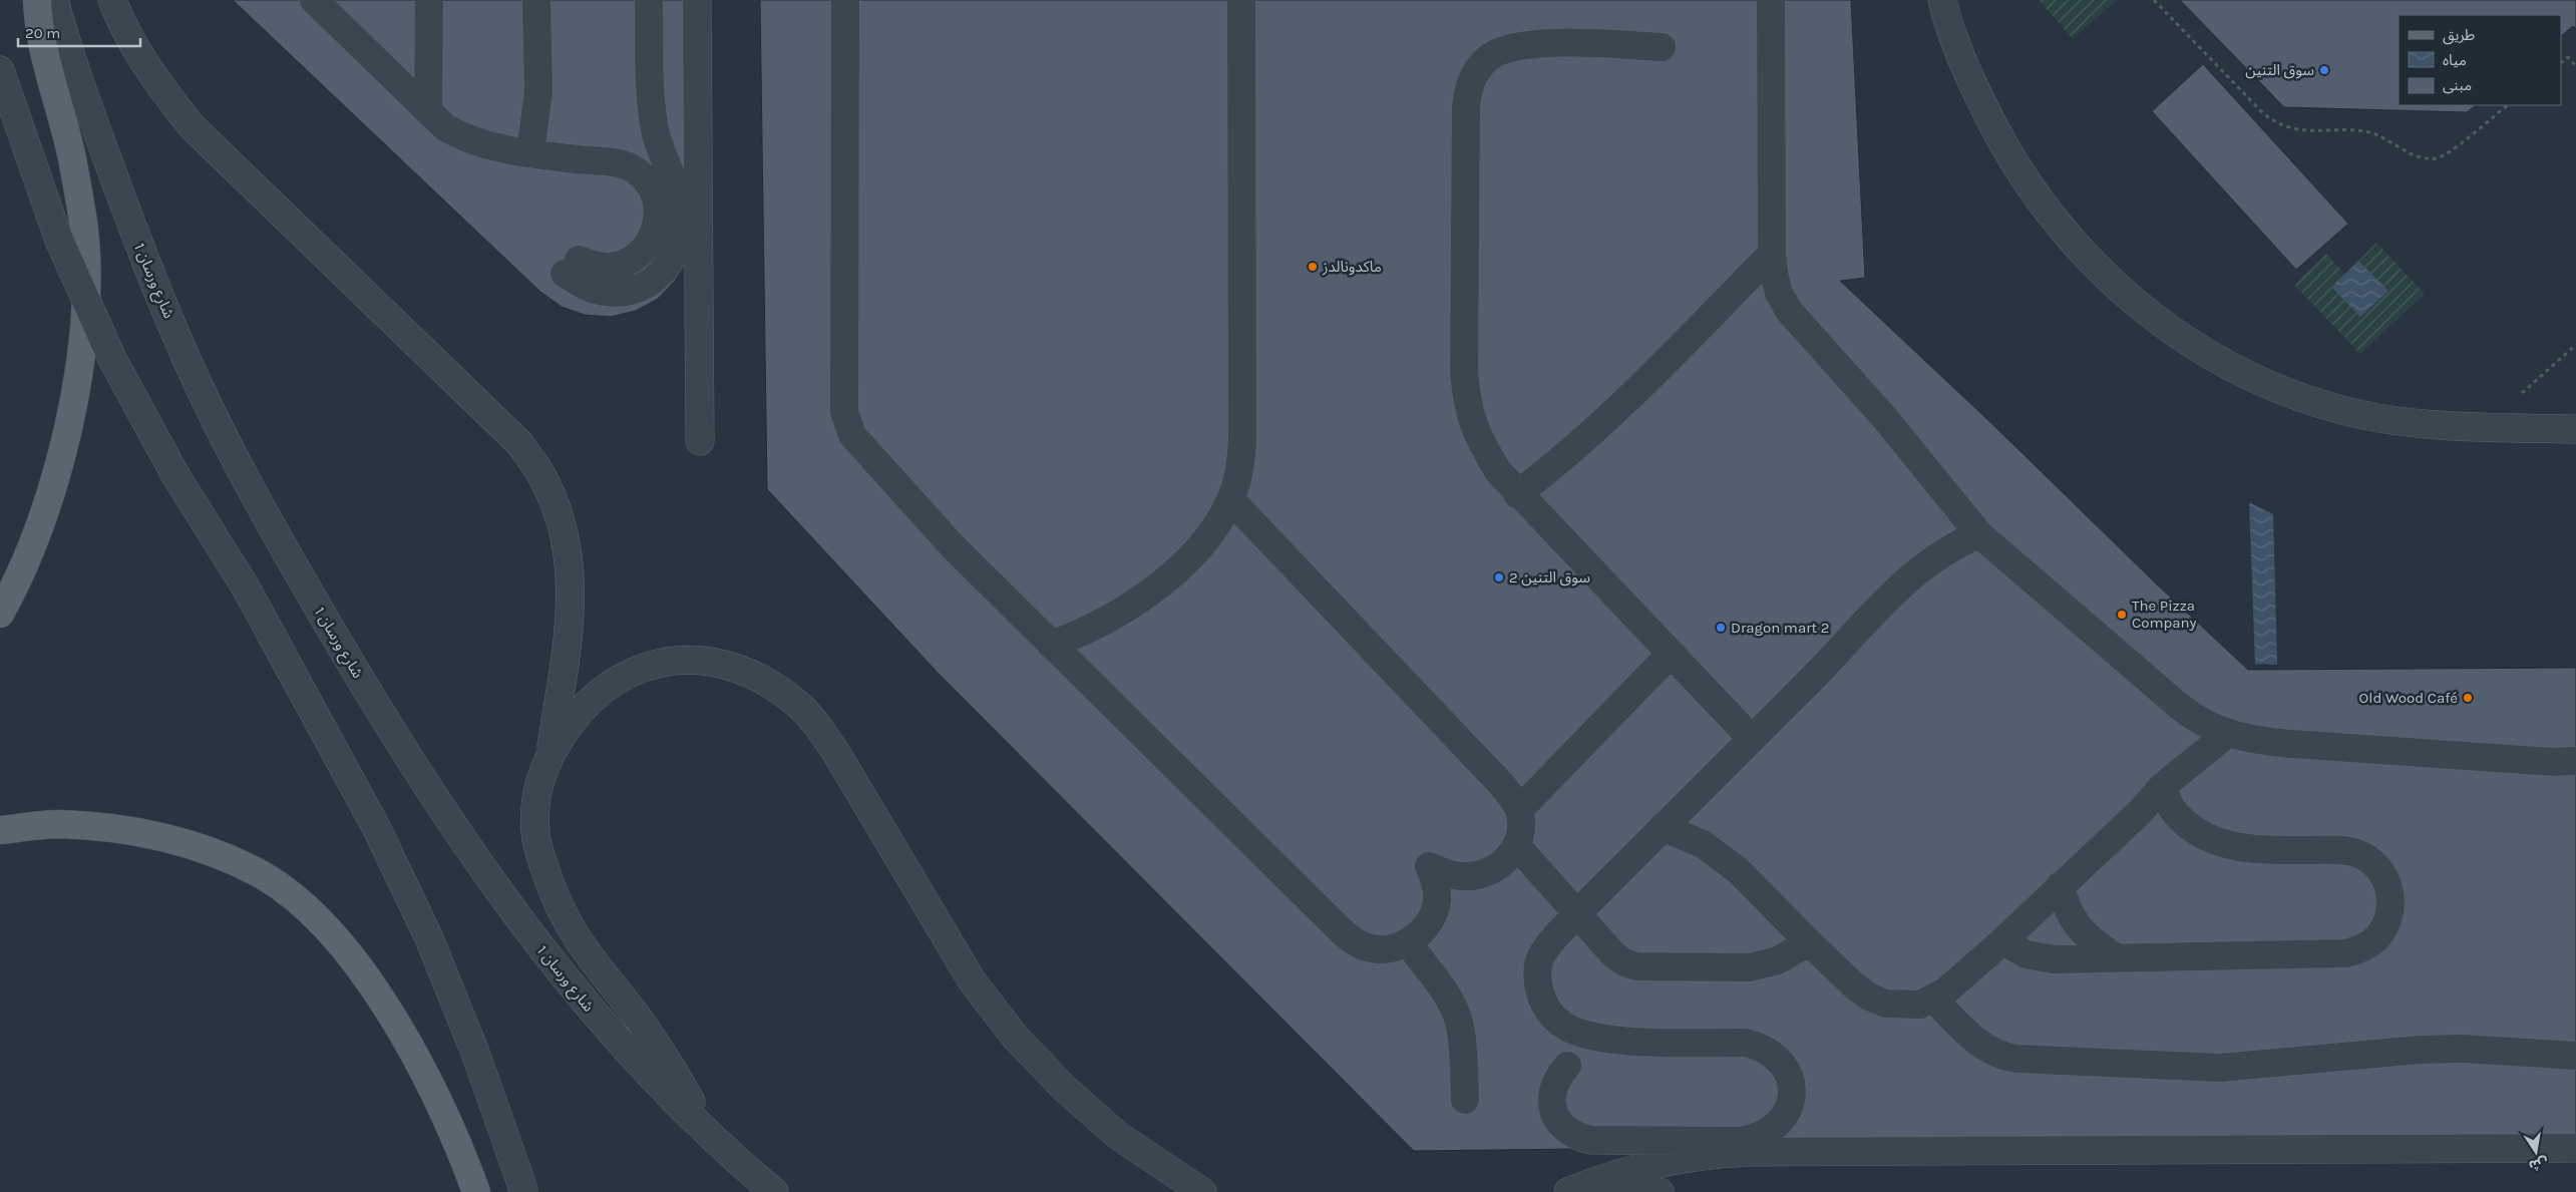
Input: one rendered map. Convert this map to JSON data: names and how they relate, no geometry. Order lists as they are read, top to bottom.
{
  "streets": {
    "street": ["شارع ورسان 1"]
  },
  "places": [
    "سوق التنين",
    "ماكدونالدز",
    "سوق التنين 2",
    "The Pizza Company",
    "Dragon mart 2",
    "Old Wood Café"
  ],
  "legend": ["طريق", "مياه", "مبنى"],
  "scale_bar": "20 m",
  "north": "bottom"
}
